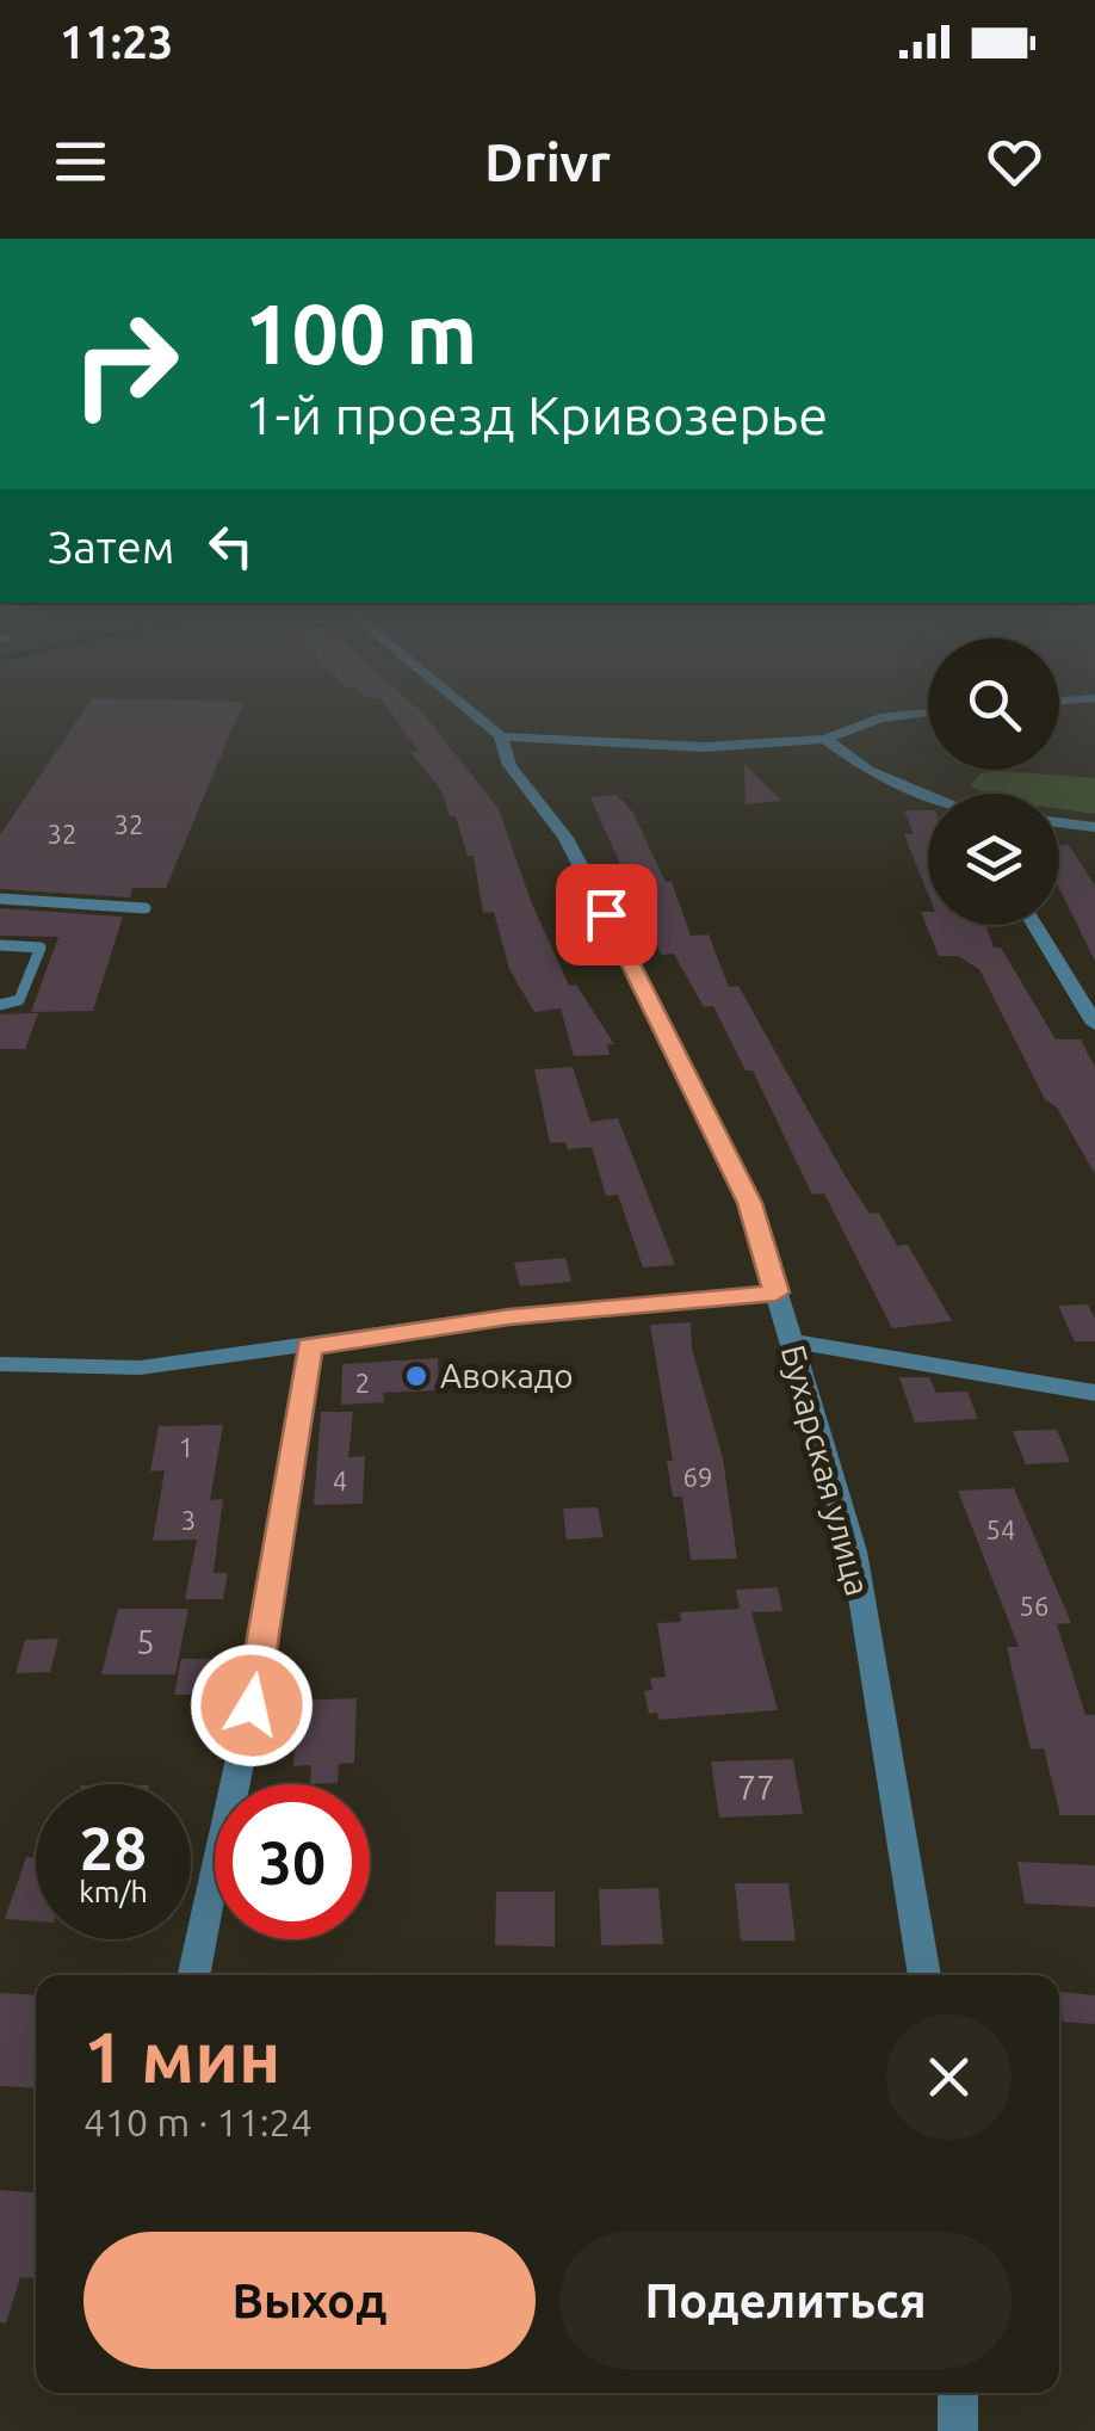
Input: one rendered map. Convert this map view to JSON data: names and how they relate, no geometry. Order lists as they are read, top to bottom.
{
  "streets": {
    "street": ["Бухарская улица"]
  },
  "places": ["Авокадо"],
  "house_numbers": [
    "32",
    "32",
    "2",
    "1",
    "69",
    "4",
    "3",
    "54",
    "56",
    "5",
    "77"
  ],
  "page": {
    "status": "11:23",
    "header": "Drivr",
    "turn": ["100 m", "1-й проезд Кривозерье"],
    "then": "Затем",
    "speed": "28 km/h",
    "limit": "30",
    "heading": ["1 мин", "410 m · 11:24"],
    "buttons": ["Выход", "Поделиться"]
  }
}
